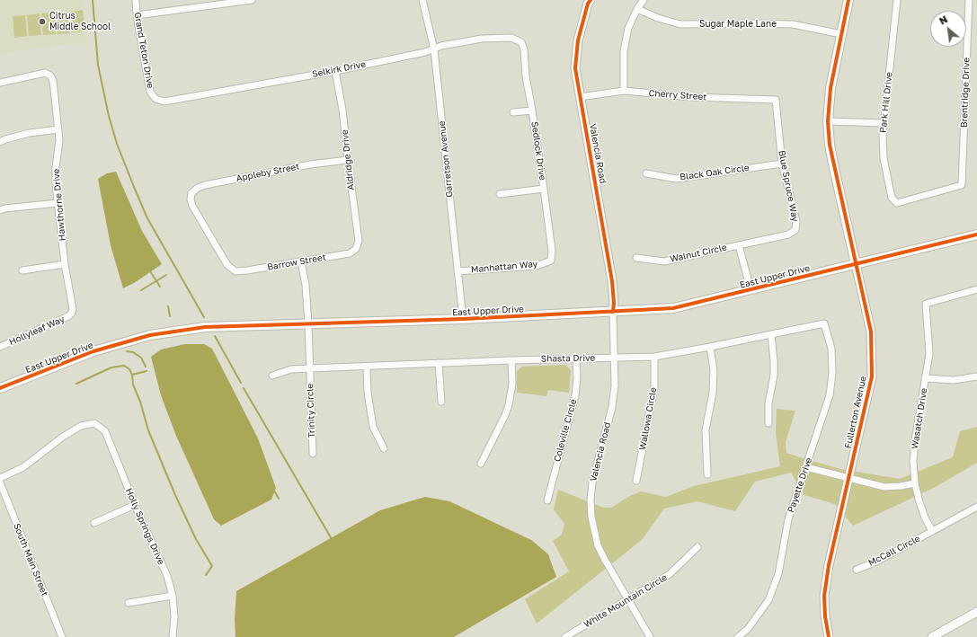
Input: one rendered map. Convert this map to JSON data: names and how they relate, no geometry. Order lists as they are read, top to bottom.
{
  "streets": {
    "main road": ["East Upper Drive", "Fullerton Avenue"],
    "street": [
      "Sugar Maple Lane",
      "Grand Teton Drive",
      "Selkirk Drive",
      "Brentridge Drive",
      "Cherry Street",
      "Park Hill Drive",
      "Sedlock Drive",
      "Valencia Road",
      "Garretson Avenue",
      "Aldridge Drive",
      "Appleby Street",
      "Black Oak Circle",
      "Blue Spruce Way",
      "Hawthorne Drive",
      "Walnut Circle",
      "Barrow Street",
      "Manhattan Way",
      "Hollyleaf Way",
      "Shasta Drive",
      "Trinity Circle",
      "Wallowa Circle",
      "Wasatch Drive",
      "Coleville Circle",
      "Payette Drive",
      "Holly Springs Drive",
      "McCall Circle",
      "South Main Street",
      "White Mountain Circle"
    ]
  },
  "crossings": [
    ["Sugar Maple Lane", "Fullerton Avenue"],
    ["Grand Teton Drive", "Selkirk Drive"],
    ["Selkirk Drive", "Sedlock Drive"],
    ["Selkirk Drive", "Garretson Avenue"],
    ["Selkirk Drive", "Aldridge Drive"],
    ["Brentridge Drive", "Park Hill Drive"],
    ["Cherry Street", "Valencia Road"],
    ["Cherry Street", "Blue Spruce Way"],
    ["Sedlock Drive", "Manhattan Way"],
    ["Valencia Road", "East Upper Drive"],
    ["Valencia Road", "Shasta Drive"],
    ["Valencia Road", "White Mountain Circle"],
    ["Garretson Avenue", "Manhattan Way"],
    ["Garretson Avenue", "East Upper Drive"],
    ["Aldridge Drive", "Appleby Street"],
    ["Aldridge Drive", "Barrow Street"],
    ["Appleby Street", "Barrow Street"],
    ["Black Oak Circle", "Blue Spruce Way"],
    ["Blue Spruce Way", "Walnut Circle"],
    ["Hawthorne Drive", "Hollyleaf Way"],
    ["Barrow Street", "Trinity Circle"],
    ["East Upper Drive", "Trinity Circle"],
    ["East Upper Drive", "Fullerton Avenue"],
    ["Shasta Drive", "Trinity Circle"],
    ["Shasta Drive", "Wallowa Circle"],
    ["Shasta Drive", "Coleville Circle"],
    ["Shasta Drive", "Payette Drive"],
    ["Wasatch Drive", "McCall Circle"]
  ],
  "places": ["Citrus Middle School"],
  "north": "top left"
}
